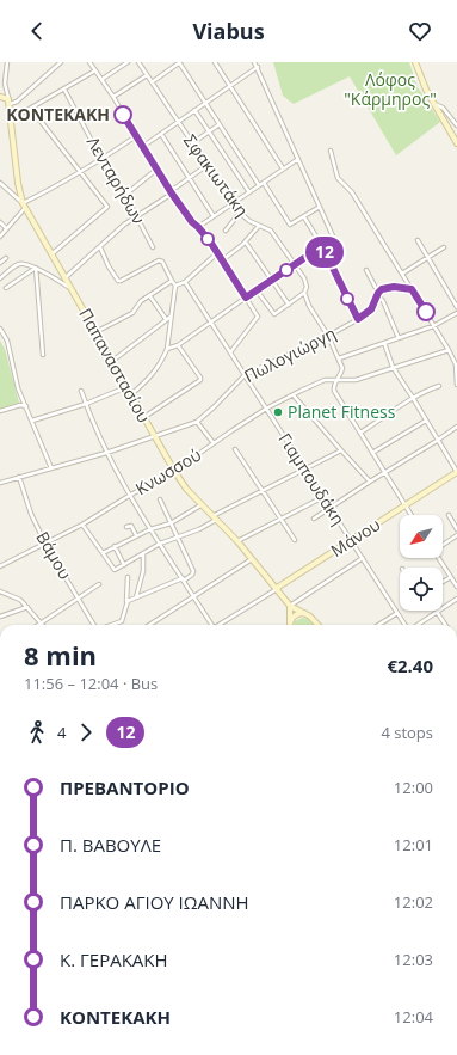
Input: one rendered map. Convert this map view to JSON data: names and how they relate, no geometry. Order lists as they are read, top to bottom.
{
  "streets": {
    "street": [
      "Σφακιωτάκη",
      "Λενταρήδων",
      "Πωλογιώργη",
      "Παπαναστασίου",
      "Κνωσσού",
      "Γιαμπουδάκη",
      "Μάνου",
      "Βάμου"
    ]
  },
  "crossings": [
    ["Σφακιωτάκη", "Πωλογιώργη"],
    ["Πωλογιώργη", "Παπαναστασίου"],
    ["Πωλογιώργη", "Γιαμπουδάκη"],
    ["Πωλογιώργη", "Βάμου"],
    ["Παπαναστασίου", "Κνωσσού"],
    ["Παπαναστασίου", "Μάνου"],
    ["Κνωσσού", "Γιαμπουδάκη"],
    ["Κνωσσού", "Βάμου"],
    ["Γιαμπουδάκη", "Μάνου"]
  ],
  "parks": ["Λόφος \"Κάρμηρος\""],
  "places": ["ΚΟΝΤΕΚΑΚΗ", "Planet Fitness"],
  "lines": ["bus line 12"],
  "north": "bottom left",
  "page": {
    "header": "Viabus",
    "on_map": "12",
    "heading": ["8 min", "11:56 – 12:04 · Bus", "€2.40"],
    "legs": ["4", "12", "4 stops"],
    "list": [
      {
        "name": "ΠΡΕΒΑΝΤΟΡΙΟ",
        "value": "12:00"
      },
      {
        "name": "Π. ΒΑΒΟΥΛΕ",
        "value": "12:01"
      },
      {
        "name": "ΠΑΡΚΟ ΑΓΙΟΥ ΙΩΑΝΝΗ",
        "value": "12:02"
      },
      {
        "name": "Κ. ΓΕΡΑΚΑΚΗ",
        "value": "12:03"
      },
      {
        "name": "ΚΟΝΤΕΚΑΚΗ",
        "value": "12:04"
      }
    ]
  }
}
